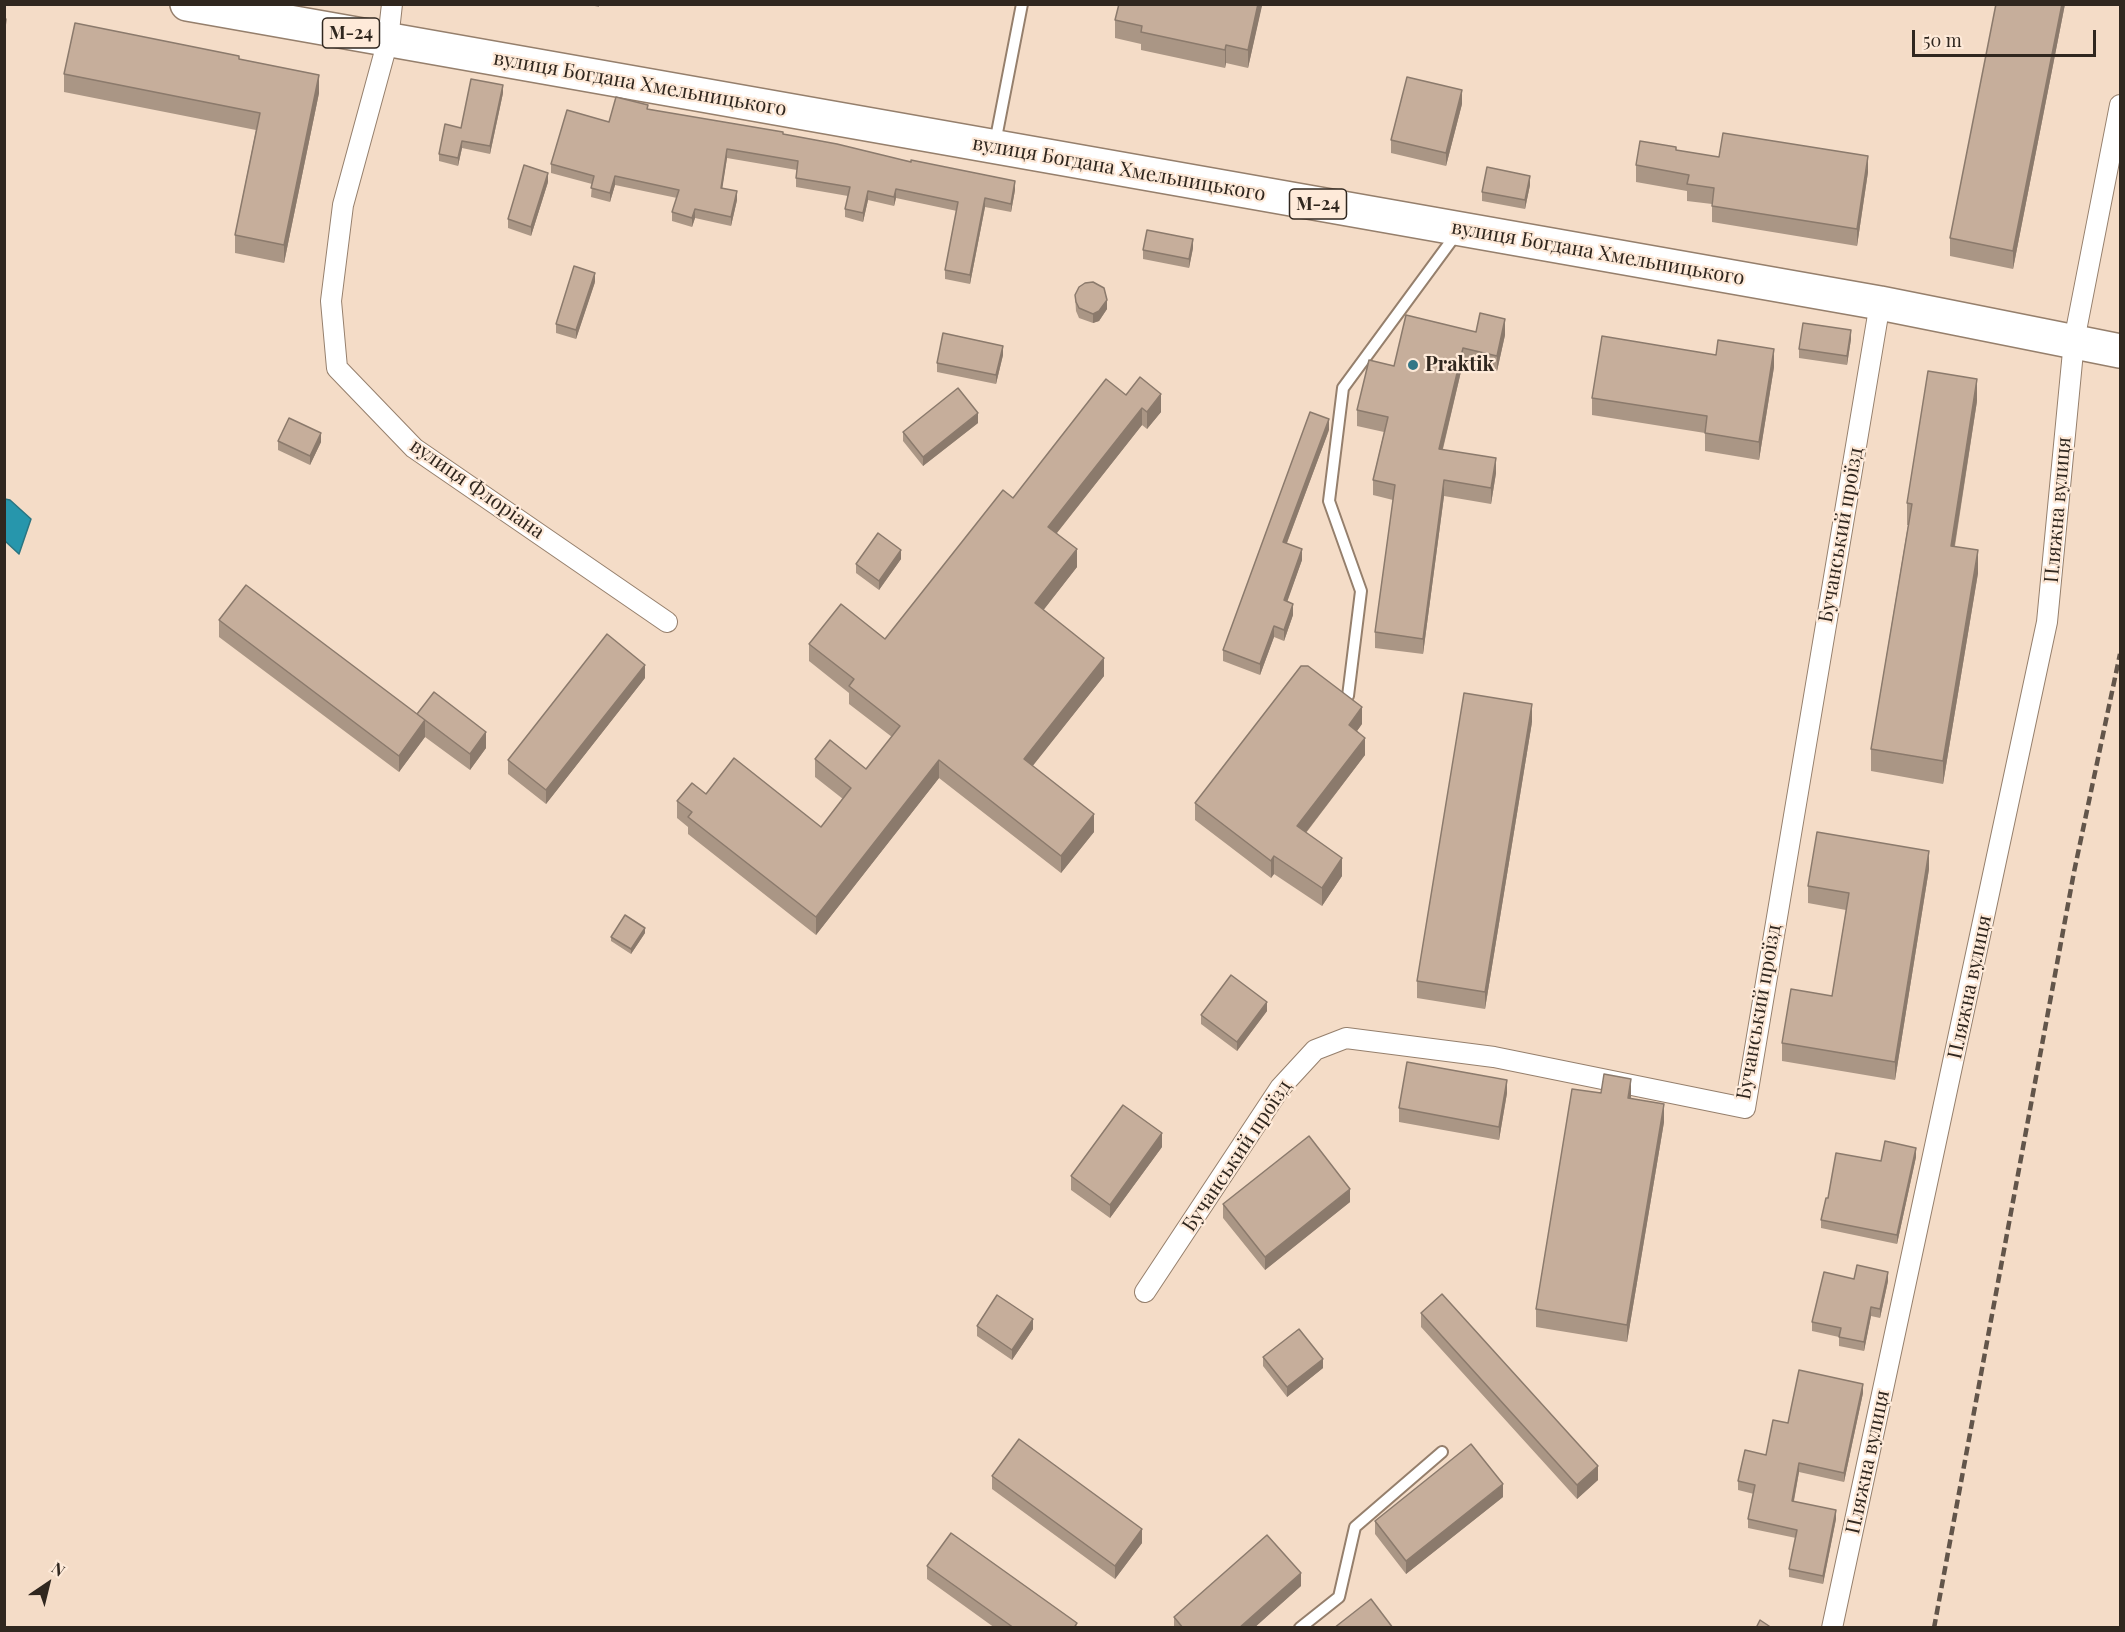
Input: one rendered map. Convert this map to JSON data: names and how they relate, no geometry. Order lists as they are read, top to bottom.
{
  "streets": {
    "highway": ["М-24", "вулиця Богдана Хмельницького"],
    "street": ["вулиця Флоріана", "Пляжна вулиця", "Бучанський проїзд"]
  },
  "crossings": [
    ["вулиця Богдана Хмельницького", "вулиця Флоріана"],
    ["вулиця Богдана Хмельницького", "Пляжна вулиця"],
    ["вулиця Богдана Хмельницького", "Бучанський проїзд"]
  ],
  "places": ["Praktik"],
  "scale_bar": "50 m",
  "north": "top right"
}
